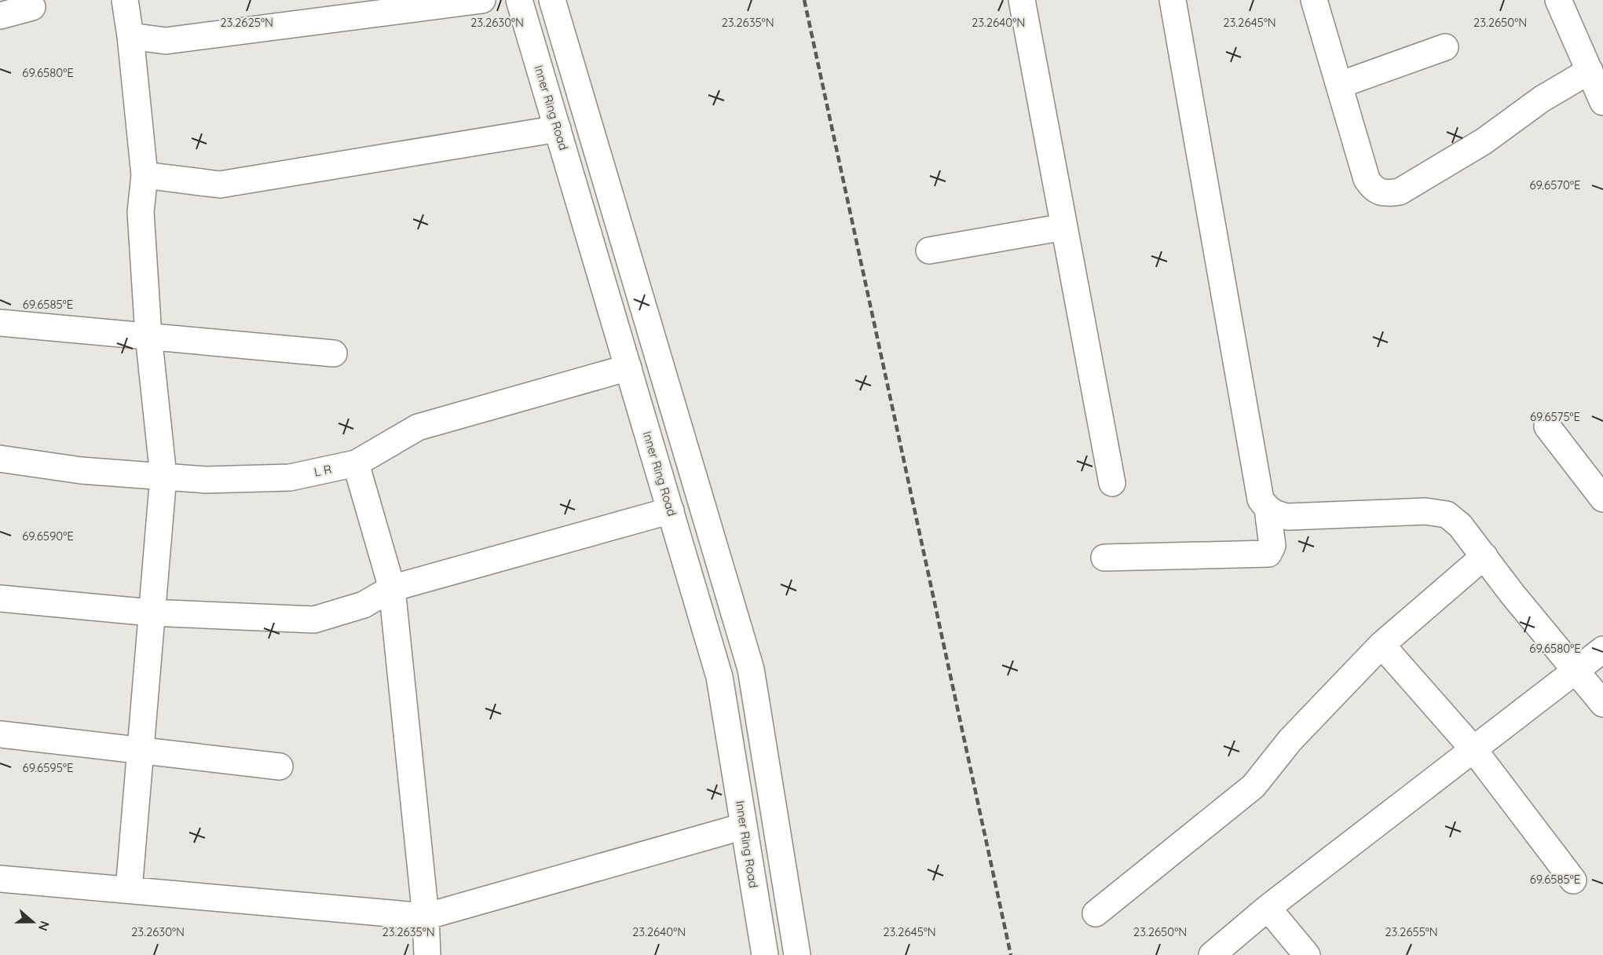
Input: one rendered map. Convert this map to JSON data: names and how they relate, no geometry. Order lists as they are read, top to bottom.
{
  "streets": {
    "street": ["Inner Ring Road", "L R"]
  },
  "crossings": [
    ["Inner Ring Road", "L R"]
  ],
  "north": "right",
  "coordinates": [
    "23.2625°N",
    "23.2630°N",
    "23.2635°N",
    "23.2640°N",
    "23.2645°N",
    "23.2650°N",
    "69.6580°E",
    "69.6570°E",
    "69.6585°E",
    "69.6575°E",
    "69.6590°E",
    "69.6595°E",
    "23.2655°N"
  ]
}
